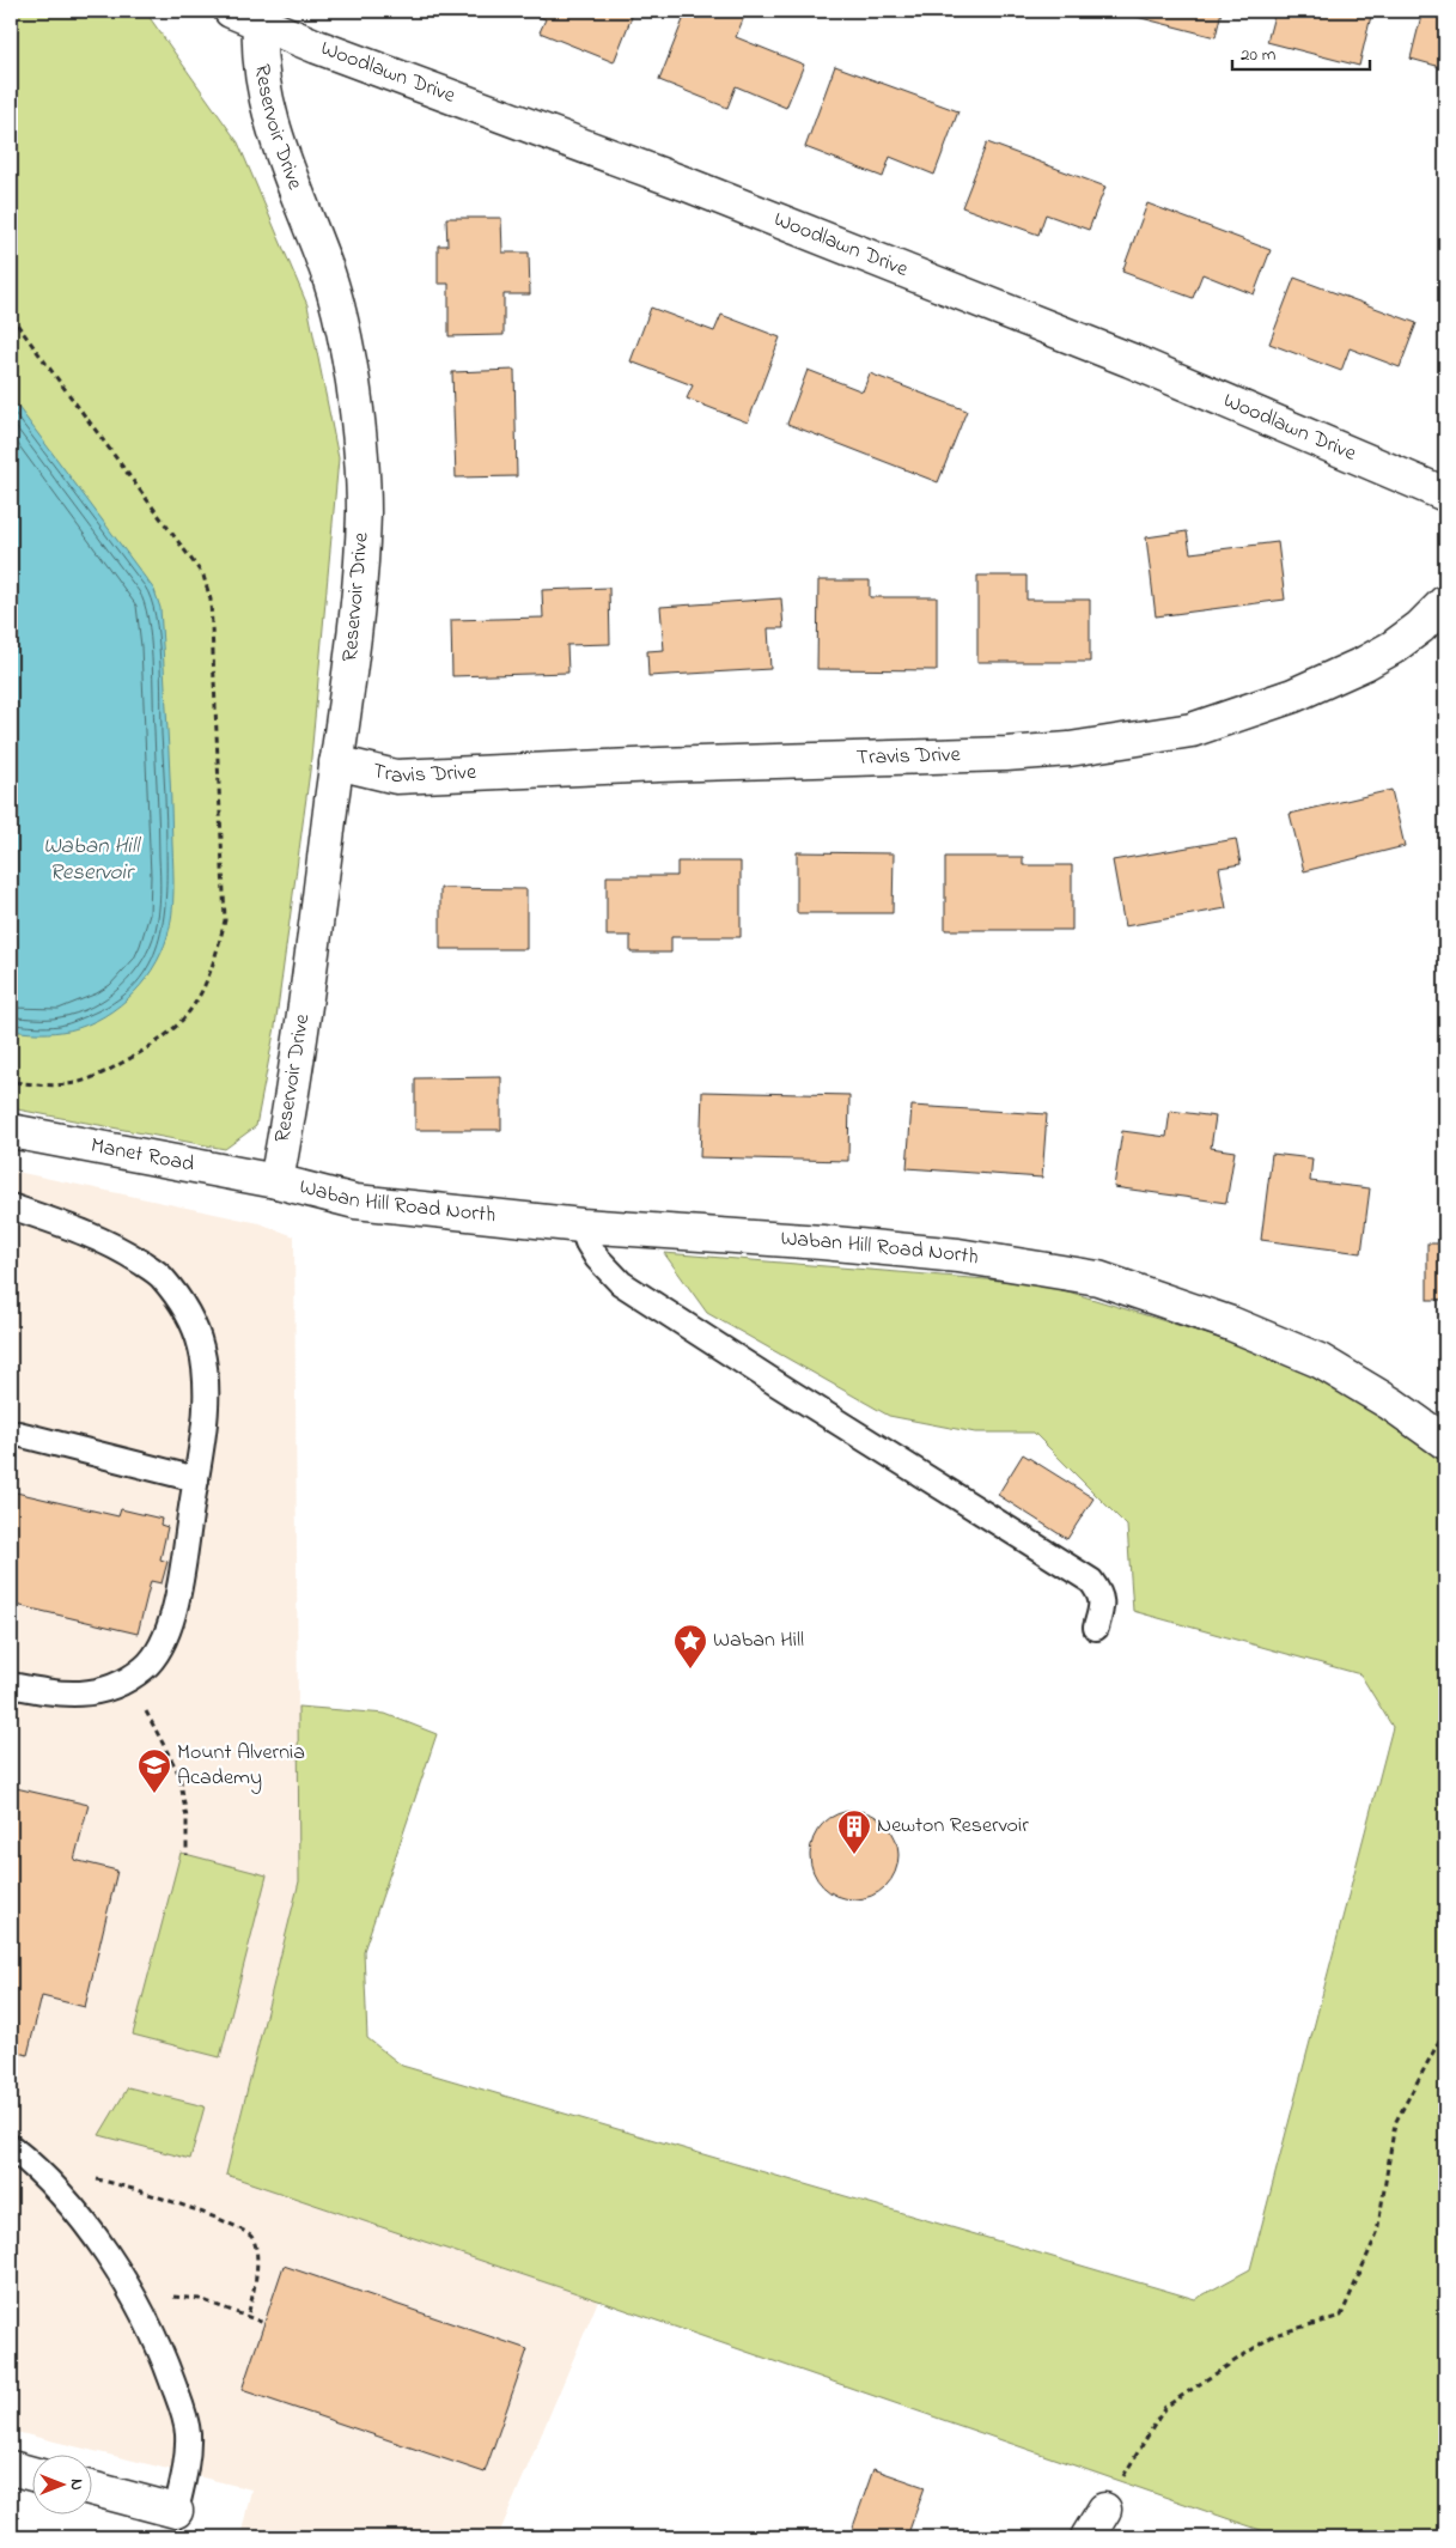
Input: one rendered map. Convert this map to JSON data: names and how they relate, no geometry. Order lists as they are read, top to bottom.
{
  "streets": {
    "street": [
      "Woodlawn Drive",
      "Reservoir Drive",
      "Travis Drive",
      "Manet Road",
      "Waban Hill Road North"
    ]
  },
  "crossings": [
    ["Woodlawn Drive", "Reservoir Drive"],
    ["Reservoir Drive", "Travis Drive"],
    ["Reservoir Drive", "Manet Road"],
    ["Reservoir Drive", "Waban Hill Road North"],
    ["Manet Road", "Waban Hill Road North"]
  ],
  "water": ["Waban Hill Reservoir"],
  "places": {
    "place": ["Waban Hill"],
    "school or university": ["Mount Alvernia Academy"],
    "building": ["Newton Reservoir"]
  },
  "scale_bar": "20 m",
  "north": "right"
}
